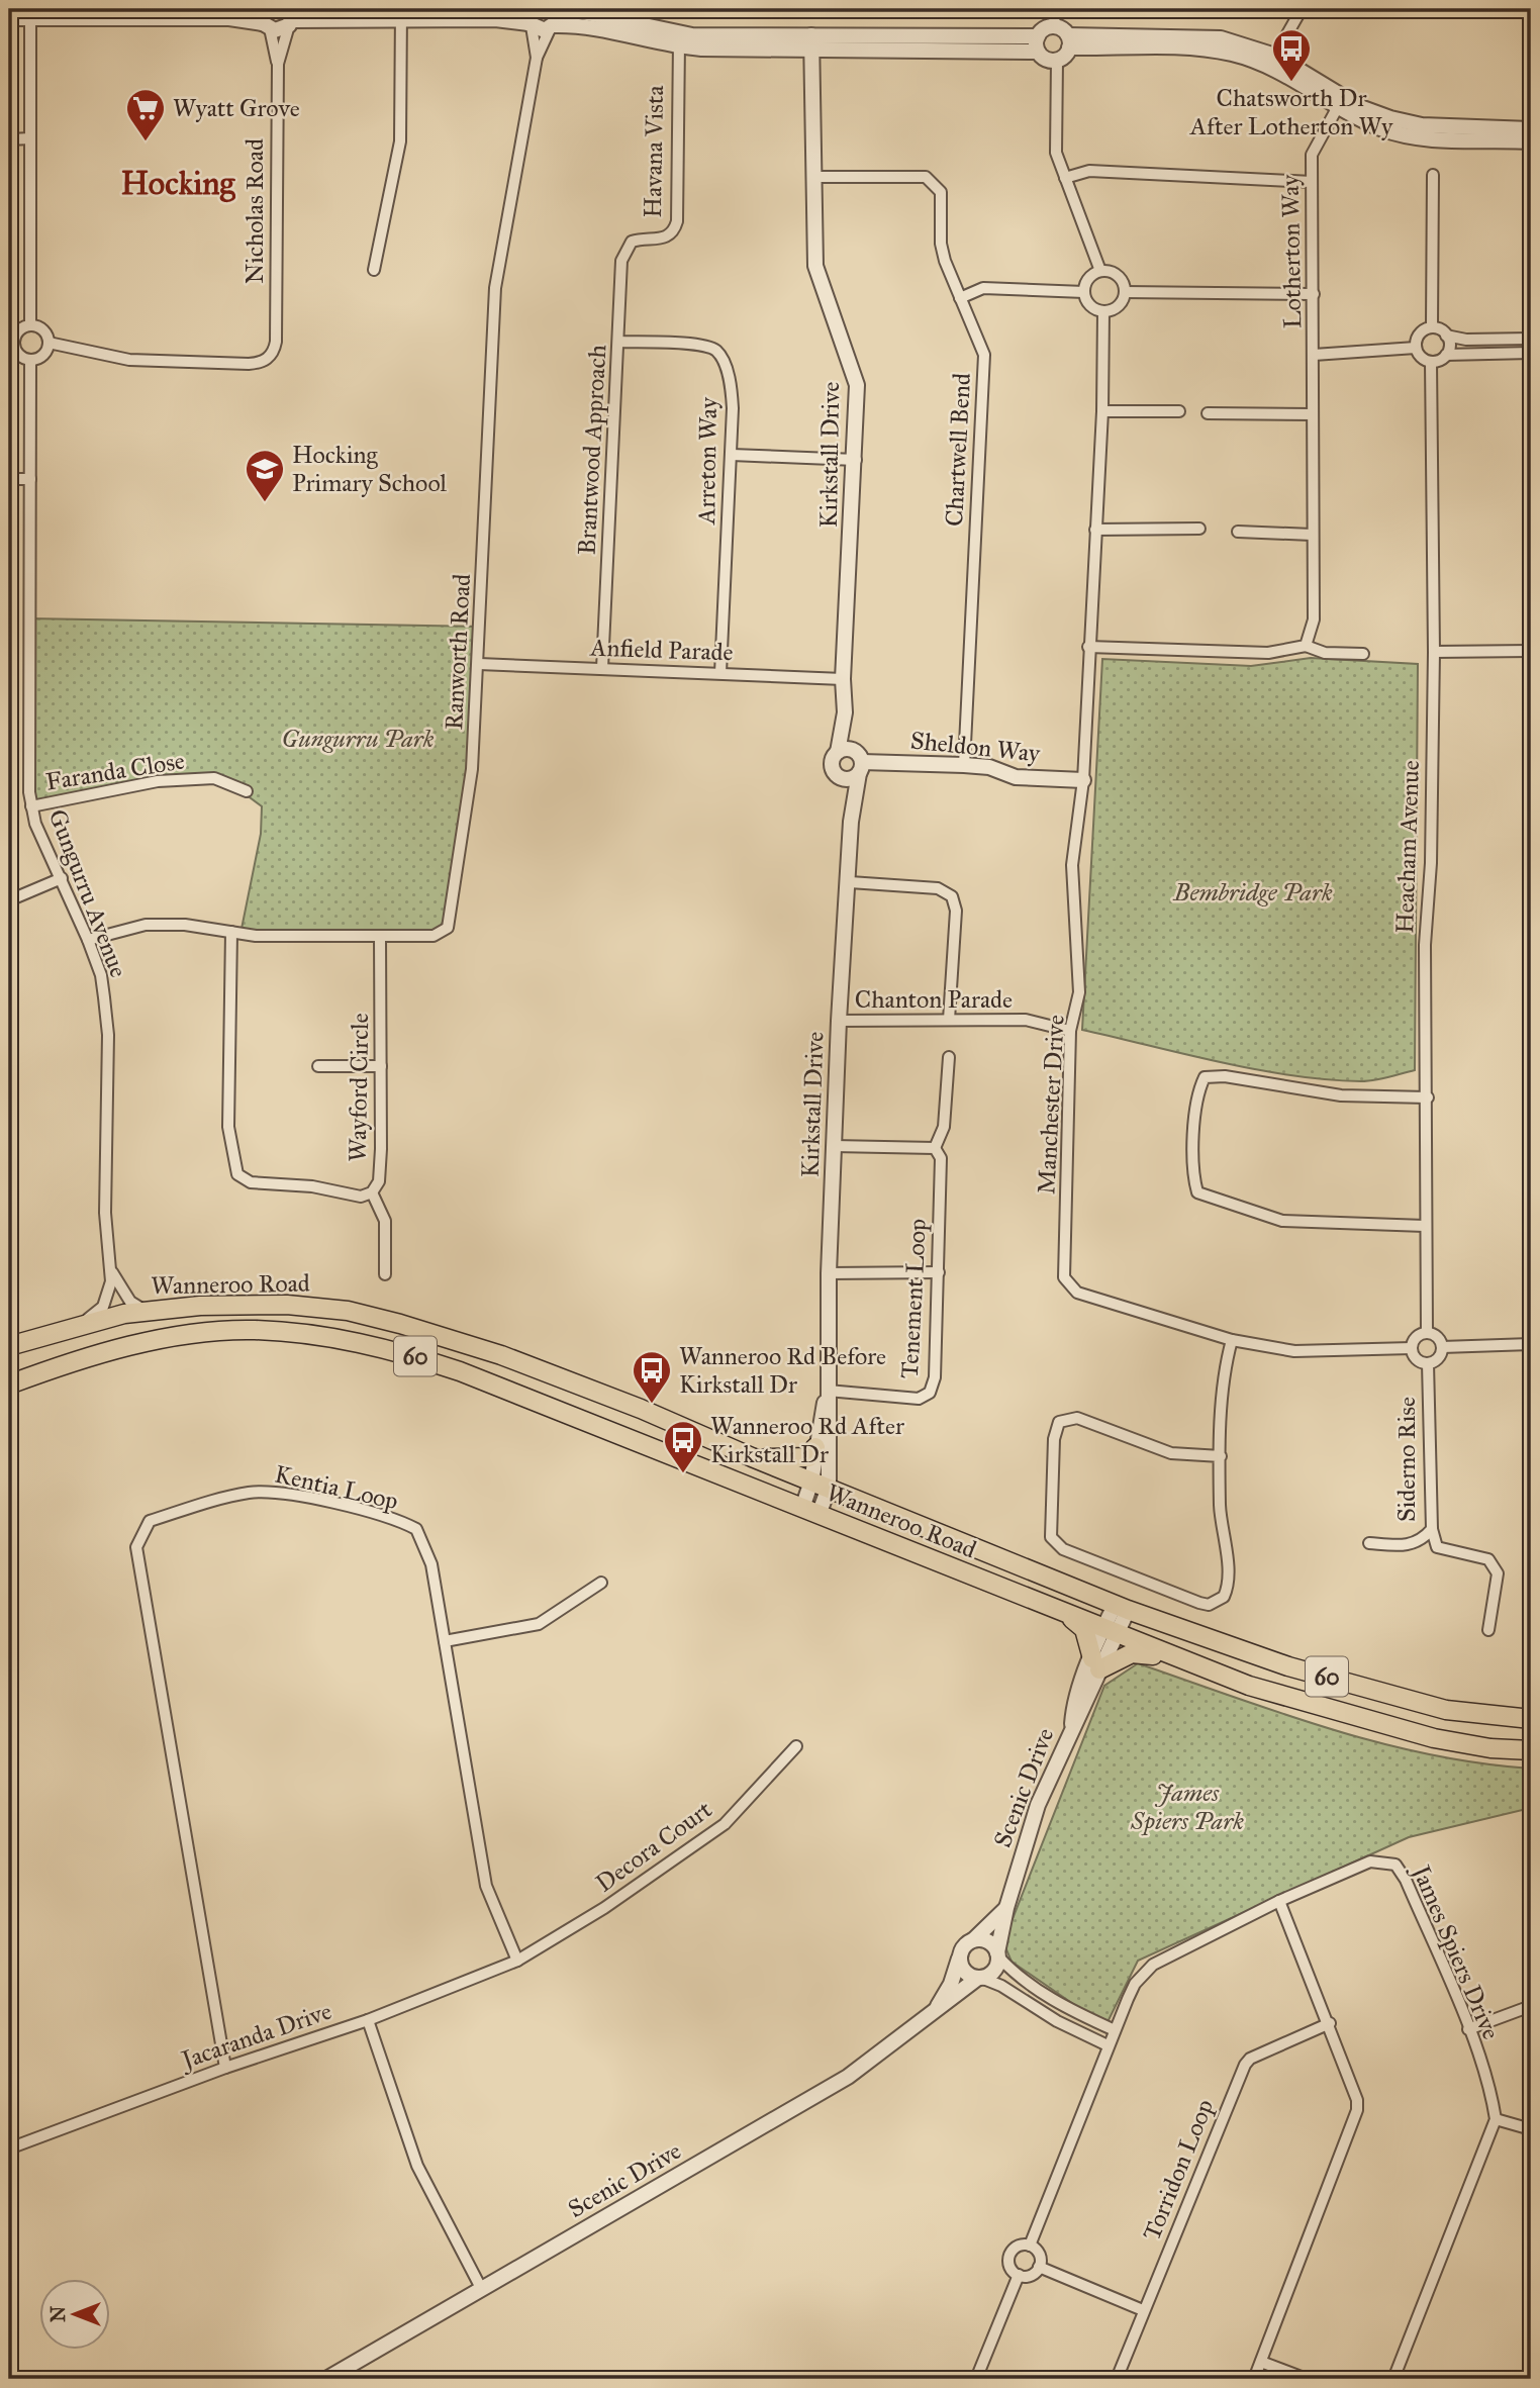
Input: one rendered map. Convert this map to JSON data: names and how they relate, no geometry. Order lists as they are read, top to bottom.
{
  "streets": {
    "highway": ["Wanneroo Road", "60"],
    "street": [
      "Havana Vista",
      "Nicholas Road",
      "Lotherton Way",
      "Brantwood Approach",
      "Chartwell Bend",
      "Kirkstall Drive",
      "Arreton Way",
      "Anfield Parade",
      "Ranworth Road",
      "Sheldon Way",
      "Faranda Close",
      "Heacham Avenue",
      "Gungurru Avenue",
      "Chanton Parade",
      "Wayford Circle",
      "Manchester Drive",
      "Tenement Loop",
      "Siderno Rise",
      "Kentia Loop",
      "Scenic Drive",
      "Decora Court",
      "James Spiers Drive",
      "Jacaranda Drive",
      "Torridon Loop"
    ]
  },
  "crossings": [
    ["Havana Vista", "Brantwood Approach"],
    ["Nicholas Road", "Gungurru Avenue"],
    ["Brantwood Approach", "Arreton Way"],
    ["Brantwood Approach", "Anfield Parade"],
    ["Chartwell Bend", "Kirkstall Drive"],
    ["Chartwell Bend", "Sheldon Way"],
    ["Kirkstall Drive", "Anfield Parade"],
    ["Kirkstall Drive", "Sheldon Way"],
    ["Kirkstall Drive", "Chanton Parade"],
    ["Kirkstall Drive", "Wanneroo Road"],
    ["Kirkstall Drive", "Tenement Loop"],
    ["Arreton Way", "Anfield Parade"],
    ["Anfield Parade", "Ranworth Road"],
    ["Ranworth Road", "Gungurru Avenue"],
    ["Ranworth Road", "Wayford Circle"],
    ["Sheldon Way", "Manchester Drive"],
    ["Faranda Close", "Gungurru Avenue"],
    ["Heacham Avenue", "Manchester Drive"],
    ["Heacham Avenue", "Siderno Rise"],
    ["Gungurru Avenue", "Wanneroo Road"],
    ["Chanton Parade", "Manchester Drive"],
    ["Manchester Drive", "Siderno Rise"],
    ["Wanneroo Road", "Scenic Drive"],
    ["Kentia Loop", "Decora Court"],
    ["Kentia Loop", "Jacaranda Drive"],
    ["Decora Court", "Jacaranda Drive"]
  ],
  "districts": ["Hocking"],
  "parks": ["Gungurru Park", "Bembridge Park", "James Spiers Park"],
  "places": {
    "bus stop": ["Chatsworth Dr After Lotherton Wy", "Wanneroo Rd Before Kirkstall Dr", "Wanneroo Rd After Kirkstall Dr"],
    "supermarket": ["Wyatt Grove"],
    "school or university": ["Hocking Primary School"]
  },
  "north": "left"
}
